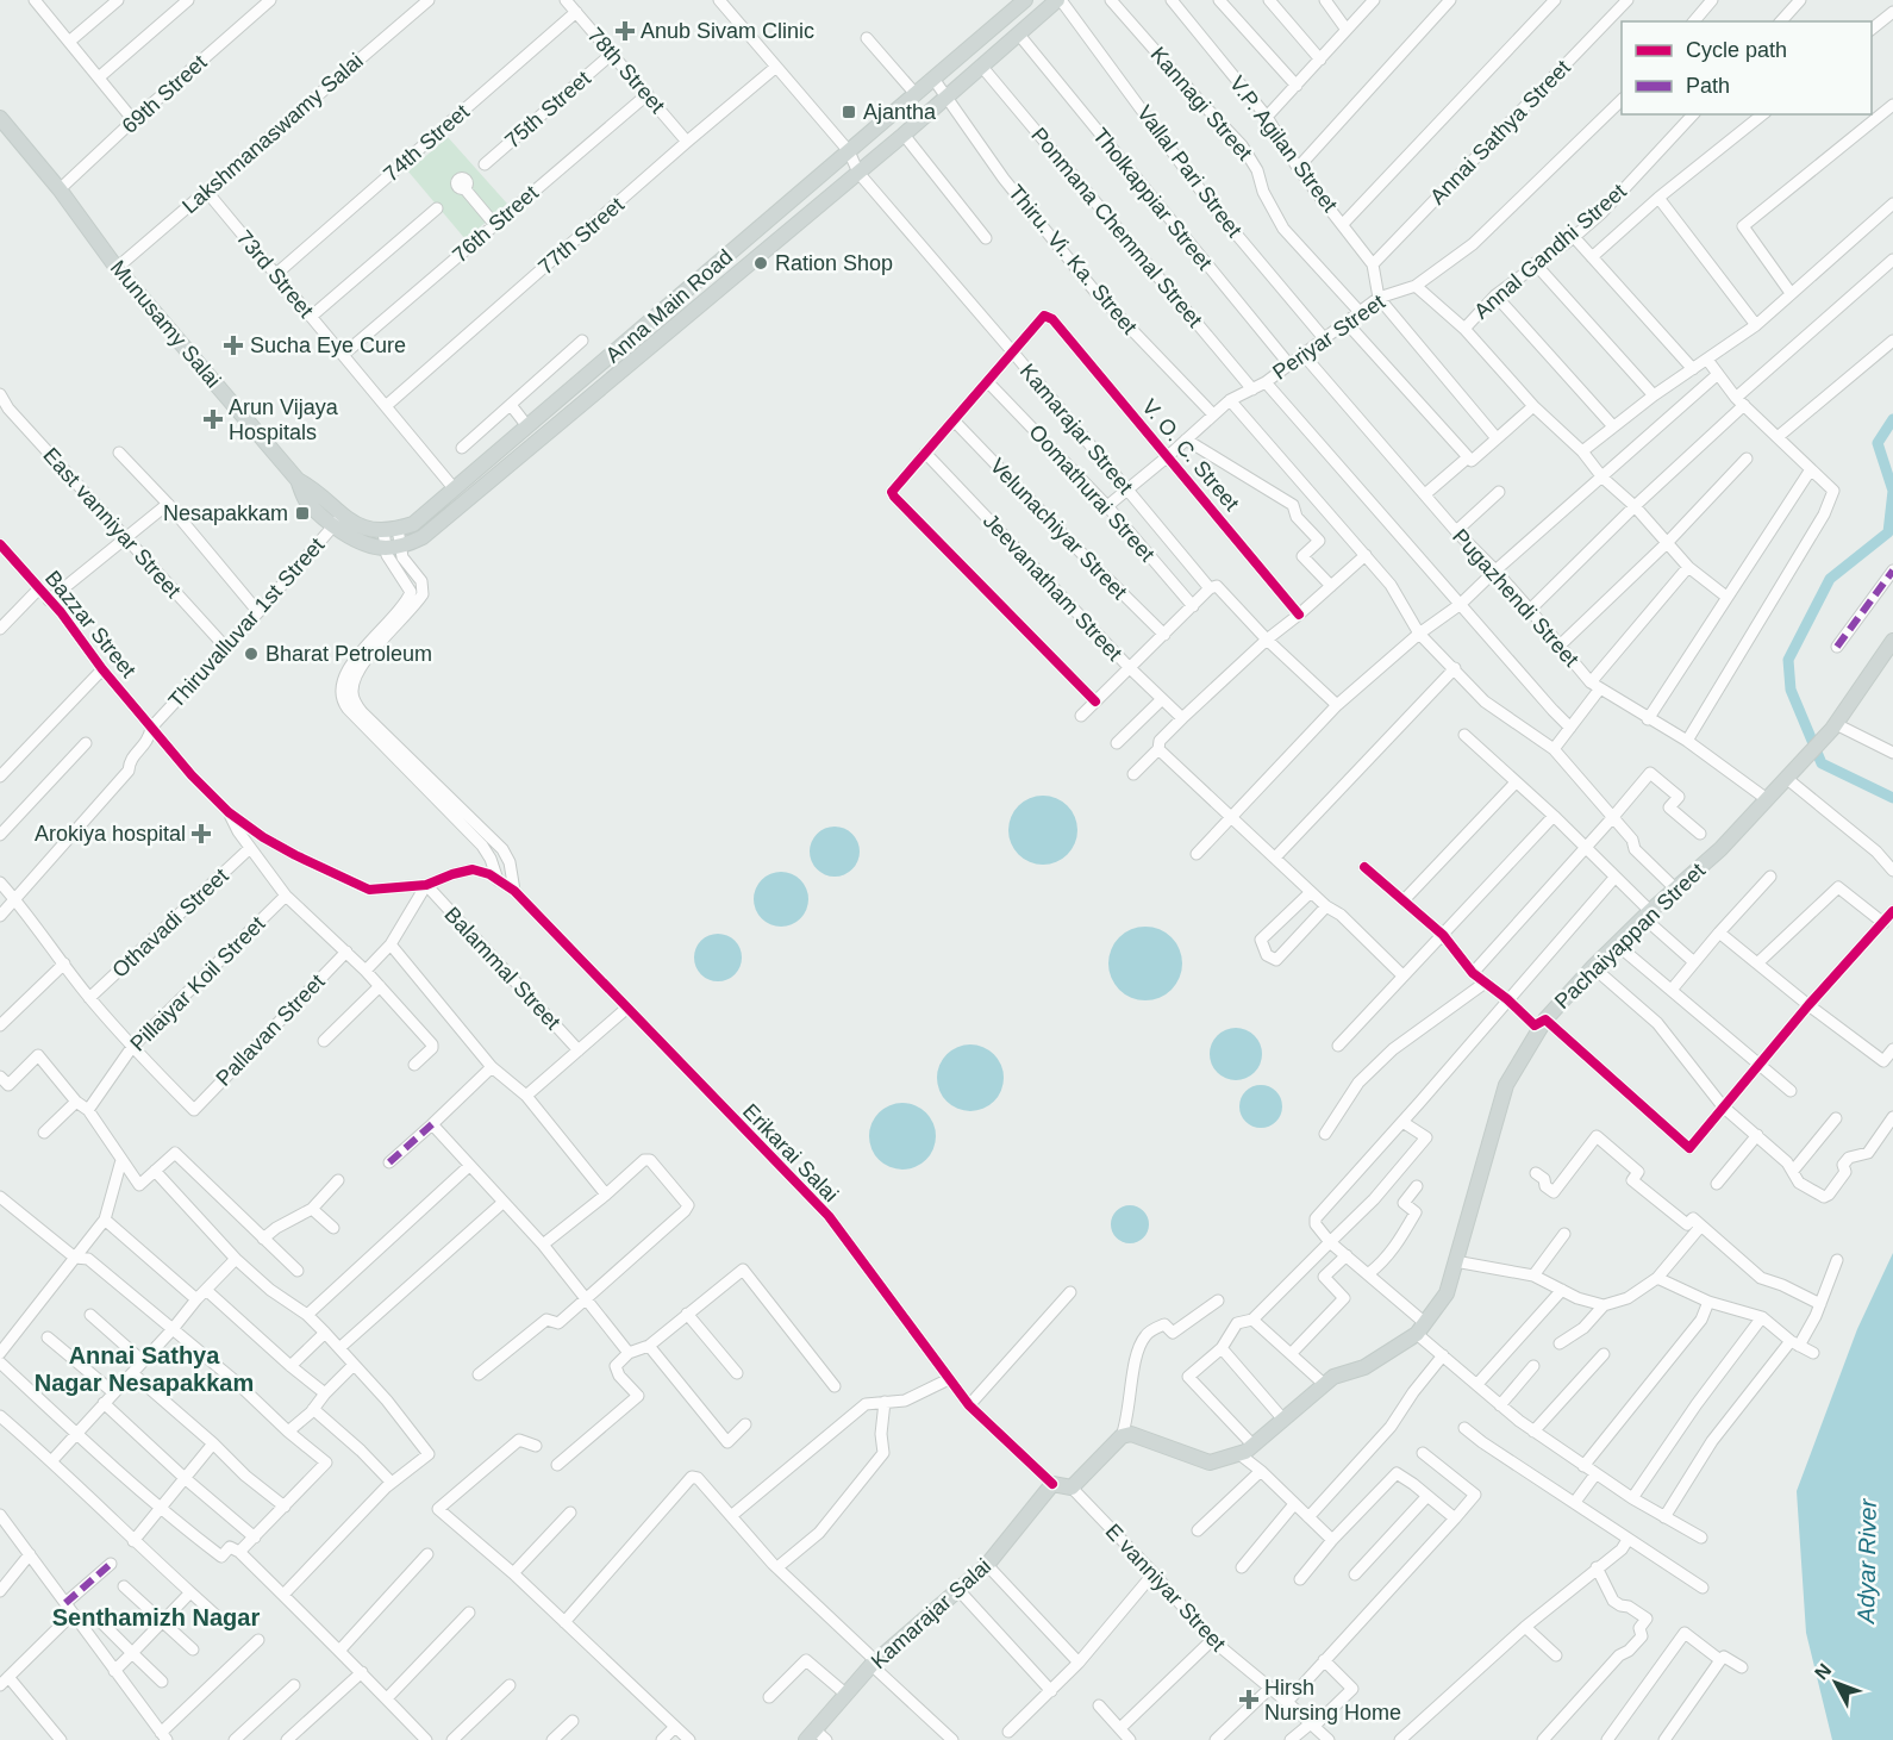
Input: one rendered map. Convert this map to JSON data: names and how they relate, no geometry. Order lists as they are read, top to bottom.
{
  "streets": {
    "main road": [
      "Anna Main Road",
      "Munusamy Salai",
      "Pachaiyappan Street",
      "Kamarajar Salai"
    ],
    "street": [
      "78th Street",
      "69th Street",
      "Kannagi Street",
      "75th Street",
      "Annai Sathya Street",
      "Lakshmanaswamy Salai",
      "74th Street",
      "V.P. Agilan Street",
      "Vallal Pari Street",
      "Tholkappiar Street",
      "76th Street",
      "Ponmana Chemmal Street",
      "77th Street",
      "Annal Gandhi Street",
      "Thiru. Vi. Ka. Street",
      "73rd Street",
      "Periyar Street",
      "Kamarajar Street",
      "V. O. C. Street",
      "Oomathurai Street",
      "East vanniyar Street",
      "Velunachiyar Street",
      "Jeevanatham Street",
      "Pugazhendi Street",
      "Thiruvalluvar 1st Street",
      "Bazzar Street",
      "Othavadi Street",
      "Balammal Street",
      "Pillaiyar Koil Street",
      "Pallavan Street",
      "Erikarai Salai",
      "E vanniyar Street"
    ]
  },
  "crossings": [
    ["78th Street", "75th Street"],
    ["78th Street", "74th Street"],
    ["78th Street", "76th Street"],
    ["78th Street", "77th Street"],
    ["69th Street", "Munusamy Salai"],
    ["Kannagi Street", "Periyar Street"],
    ["Annai Sathya Street", "V.P. Agilan Street"],
    ["Lakshmanaswamy Salai", "73rd Street"],
    ["Lakshmanaswamy Salai", "Munusamy Salai"],
    ["74th Street", "73rd Street"],
    ["V.P. Agilan Street", "Periyar Street"],
    ["Vallal Pari Street", "Anna Main Road"],
    ["Vallal Pari Street", "Periyar Street"],
    ["Tholkappiar Street", "Anna Main Road"],
    ["Tholkappiar Street", "Periyar Street"],
    ["76th Street", "73rd Street"],
    ["Ponmana Chemmal Street", "Anna Main Road"],
    ["Ponmana Chemmal Street", "Periyar Street"],
    ["77th Street", "73rd Street"],
    ["77th Street", "Kamarajar Street"],
    ["Thiru. Vi. Ka. Street", "Anna Main Road"],
    ["Thiru. Vi. Ka. Street", "Periyar Street"],
    ["73rd Street", "Anna Main Road"],
    ["Anna Main Road", "Kamarajar Street"],
    ["Munusamy Salai", "Thiruvalluvar 1st Street"],
    ["Periyar Street", "Kamarajar Street"],
    ["Periyar Street", "V. O. C. Street"],
    ["Periyar Street", "Oomathurai Street"],
    ["Periyar Street", "Pugazhendi Street"],
    ["Kamarajar Street", "V. O. C. Street"],
    ["East vanniyar Street", "Thiruvalluvar 1st Street"],
    ["Pugazhendi Street", "Pachaiyappan Street"],
    ["Thiruvalluvar 1st Street", "Bazzar Street"],
    ["Pillaiyar Koil Street", "Pallavan Street"],
    ["Erikarai Salai", "Kamarajar Salai"]
  ],
  "districts": ["Annai Sathya Nagar Nesapakkam", "Senthamizh Nagar"],
  "water": ["Adyar River"],
  "places": {
    "health": [
      "Anub Sivam Clinic",
      "Sucha Eye Cure",
      "Arun Vijaya Hospitals",
      "Arokiya hospital",
      "Hirsh Nursing Home"
    ],
    "transit": ["Ajantha", "Nesapakkam"],
    "other": ["Ration Shop", "Bharat Petroleum"]
  },
  "legend": ["Cycle path", "Path"],
  "north": "top left"
}
